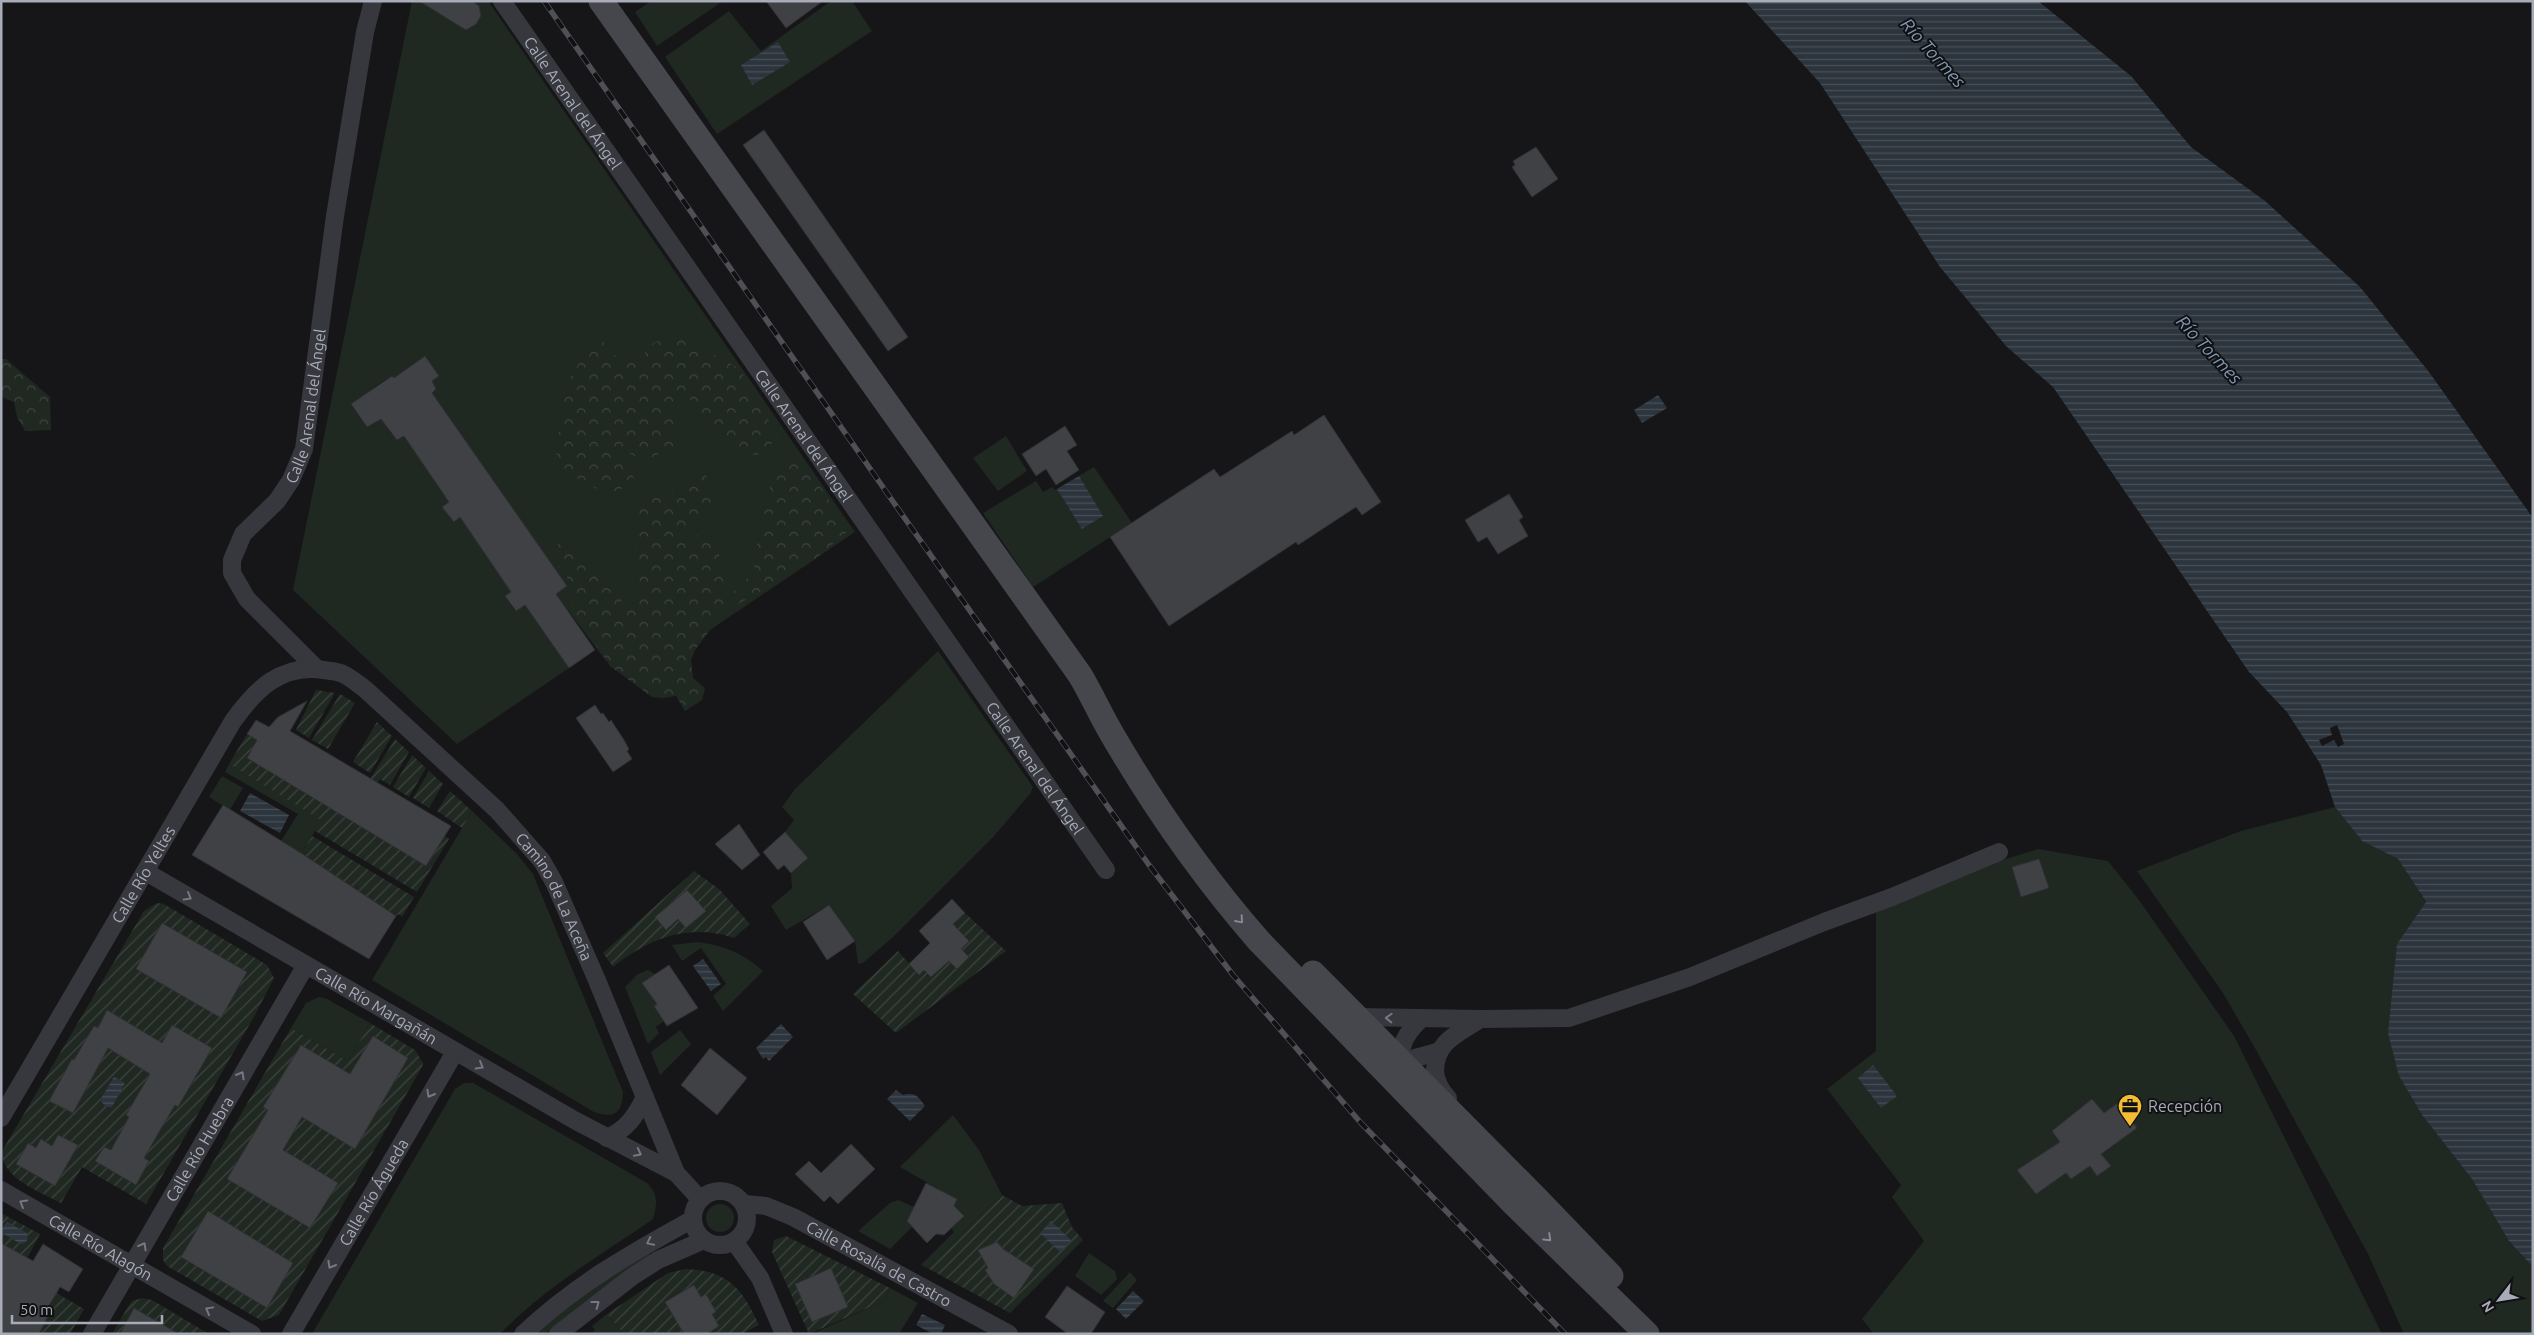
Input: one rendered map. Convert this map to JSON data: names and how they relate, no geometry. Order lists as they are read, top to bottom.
{
  "streets": {
    "street": [
      "Calle Arenal del Ángel",
      "Calle Río Yeltes",
      "Camino de La Aceña",
      "Calle Río Margañán",
      "Calle Río Huebra",
      "Calle Río Águeda",
      "Calle Río Alagón",
      "Calle Rosalía de Castro"
    ]
  },
  "crossings": [
    ["Calle Arenal del Ángel", "Calle Río Yeltes"],
    ["Calle Arenal del Ángel", "Camino de La Aceña"],
    ["Calle Río Yeltes", "Camino de La Aceña"],
    ["Calle Río Yeltes", "Calle Río Margañán"],
    ["Camino de La Aceña", "Calle Río Margañán"],
    ["Camino de La Aceña", "Calle Rosalía de Castro"],
    ["Calle Río Margañán", "Calle Río Huebra"],
    ["Calle Río Margañán", "Calle Río Águeda"],
    ["Calle Río Huebra", "Calle Río Alagón"]
  ],
  "one_way": [
    "Calle Río Margañán",
    "Calle Río Huebra",
    "Calle Río Águeda",
    "Calle Río Alagón"
  ],
  "water": ["Río Tormes"],
  "places": {
    "office": ["Recepción"]
  },
  "scale_bar": "50 m",
  "north": "bottom left"
}
